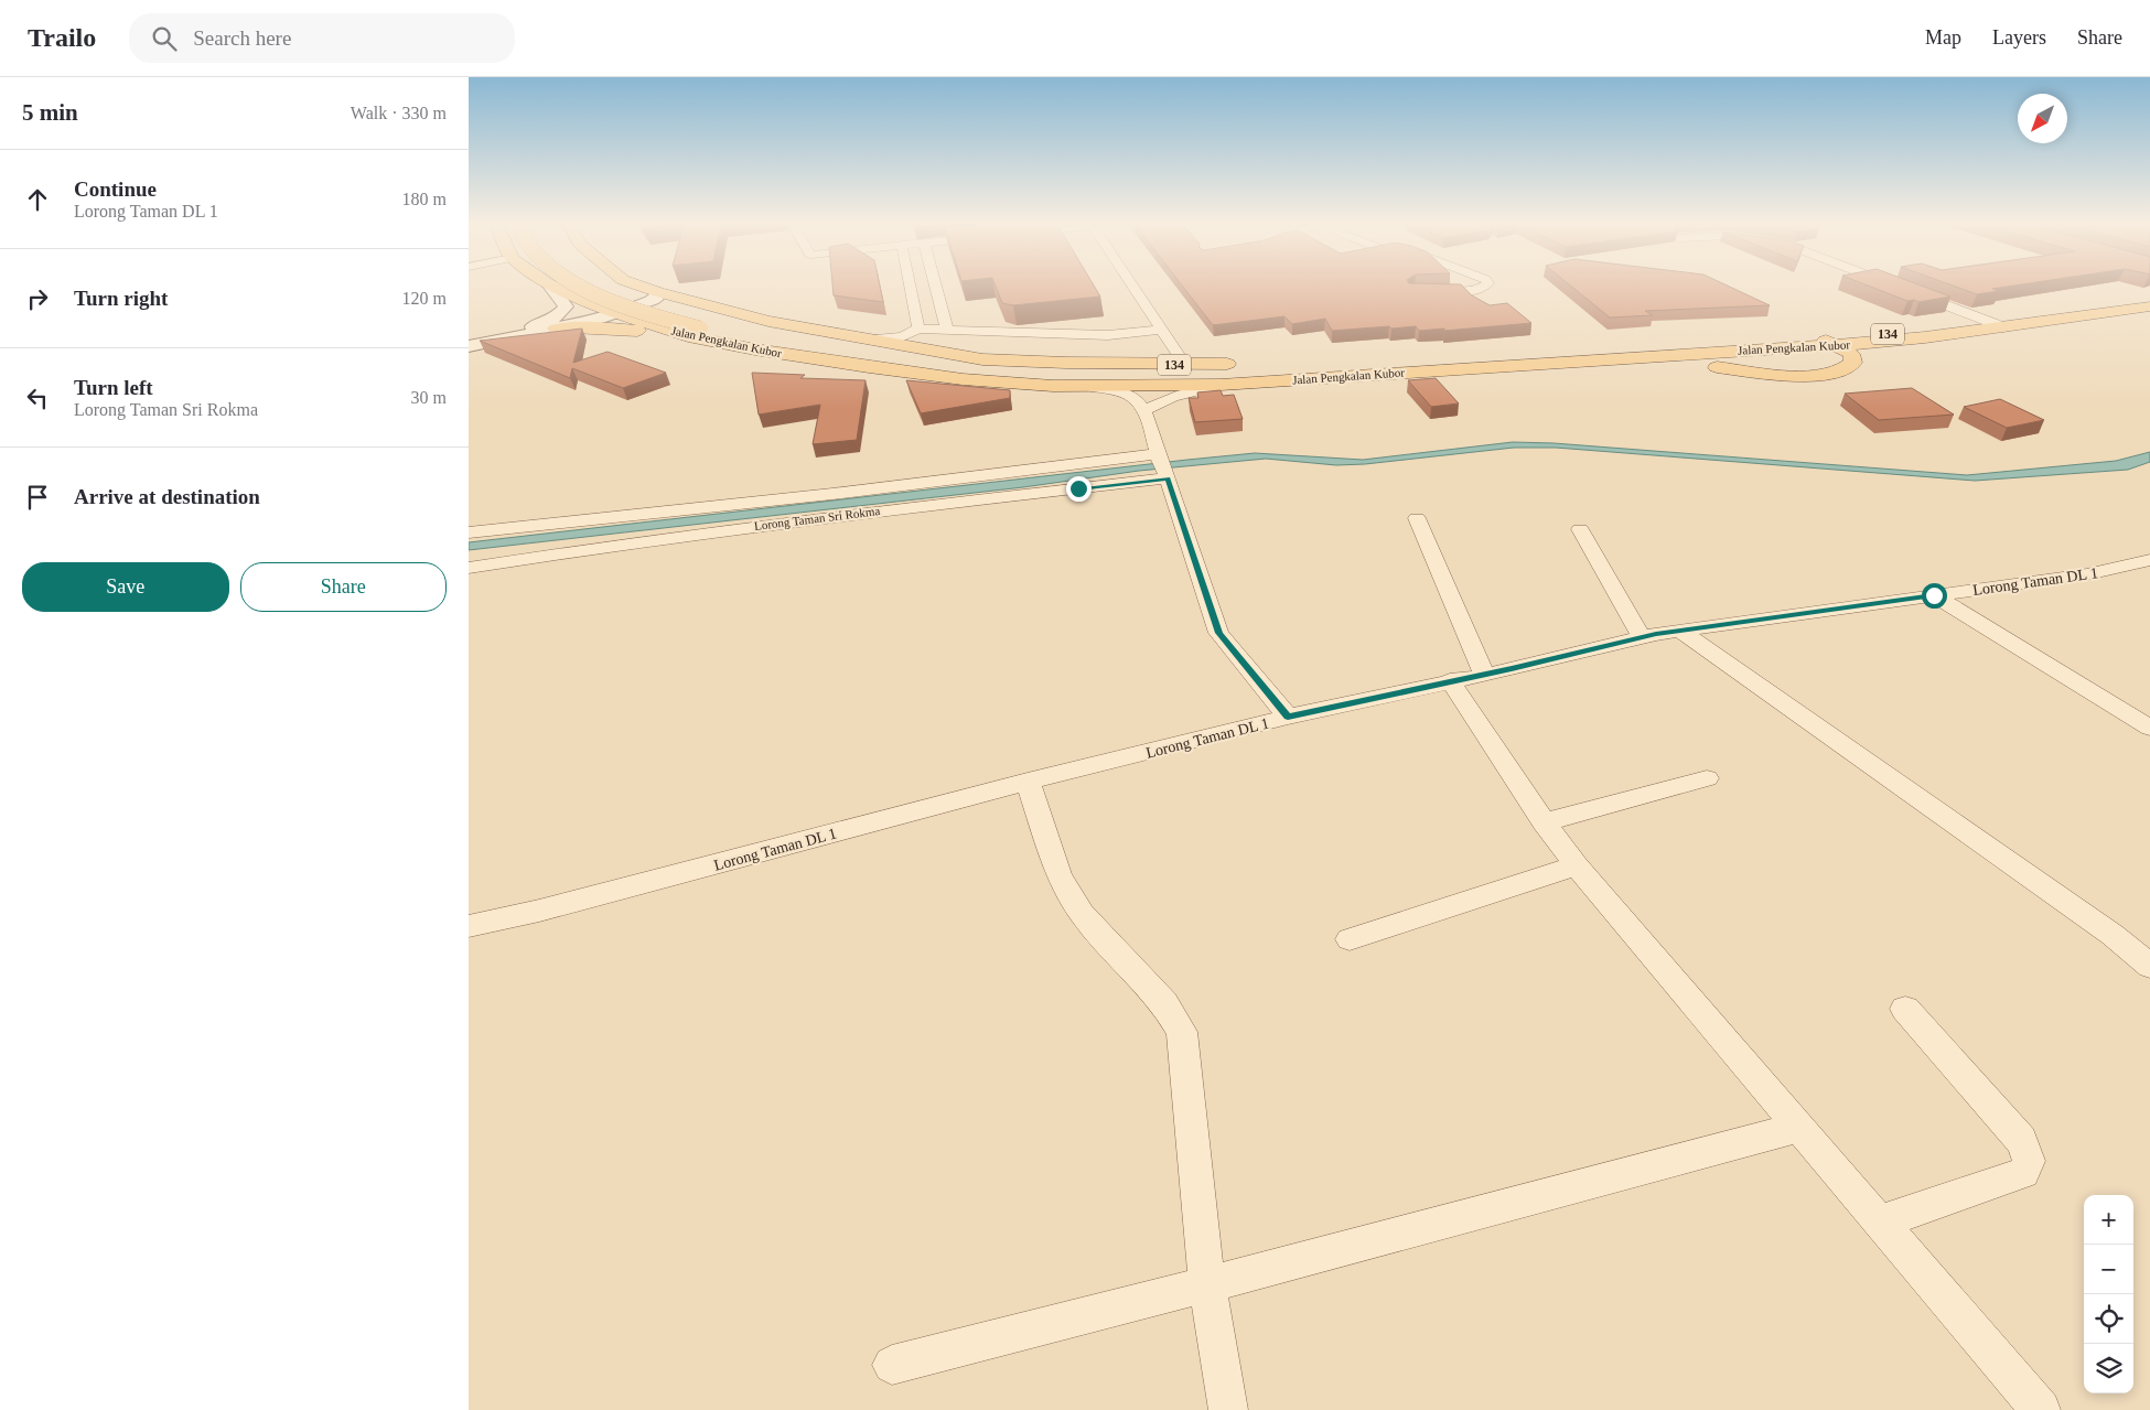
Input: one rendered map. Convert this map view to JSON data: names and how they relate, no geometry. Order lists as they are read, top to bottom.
{
  "streets": {
    "main road": ["134", "Jalan Pengkalan Kubor"],
    "street": ["Lorong Taman Sri Rokma", "Lorong Taman DL 1"]
  },
  "north": "bottom left",
  "page": {
    "header": "Trailo",
    "search": "Search here",
    "nav": ["Map", "Layers", "Share"],
    "heading": ["5 min", "Walk · 330 m"],
    "list": [
      ["Continue", "Lorong Taman DL 1", "180 m"],
      ["Turn right", "120 m"],
      ["Turn left", "Lorong Taman Sri Rokma", "30 m"],
      "Arrive at destination"
    ],
    "buttons": ["Save", "Share"],
    "map_buttons": ["+", "−"]
  }
}
